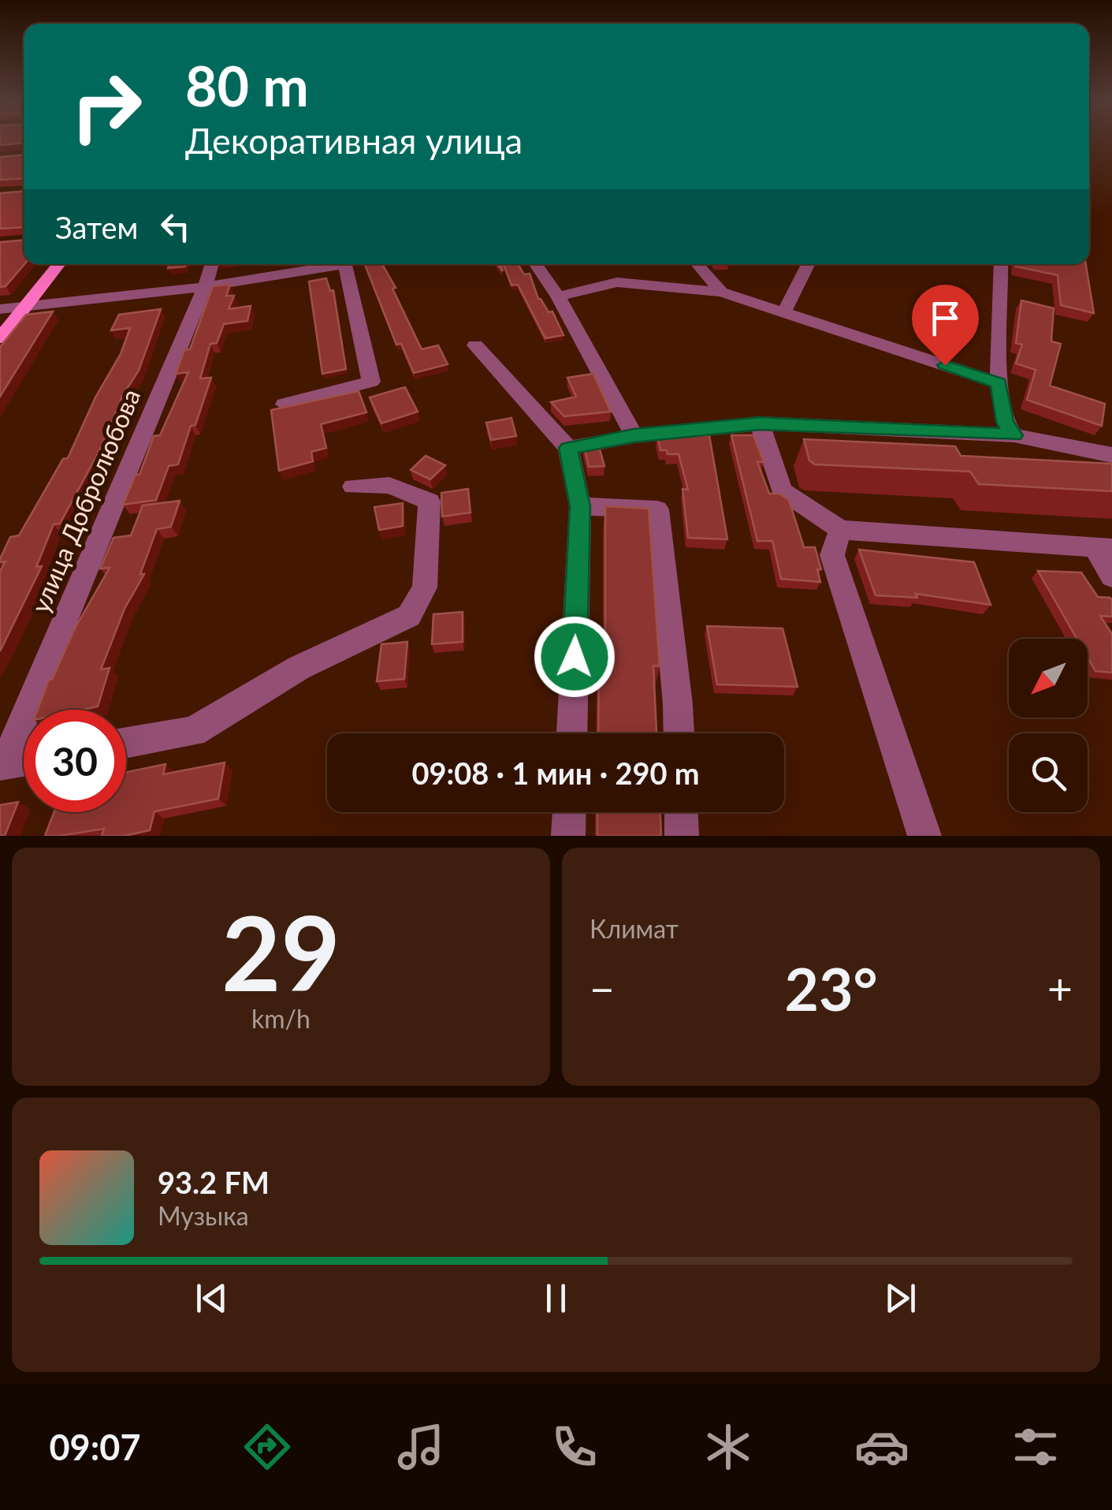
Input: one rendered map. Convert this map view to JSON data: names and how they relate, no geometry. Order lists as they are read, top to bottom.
{
  "streets": {
    "street": ["улица Добролюбова"]
  },
  "north": "bottom left",
  "page": {
    "turn": ["80 m", "Декоративная улица"],
    "then": "Затем",
    "limit": "30",
    "trip": "09:08 · 1 мин · 290 m",
    "tile": [
      ["29", "km/h"],
      "Климат"
    ],
    "heat": ["−", "23°", "+"],
    "song": ["93.2 FM", "Музыка"],
    "tabs": "09:07"
  }
}
